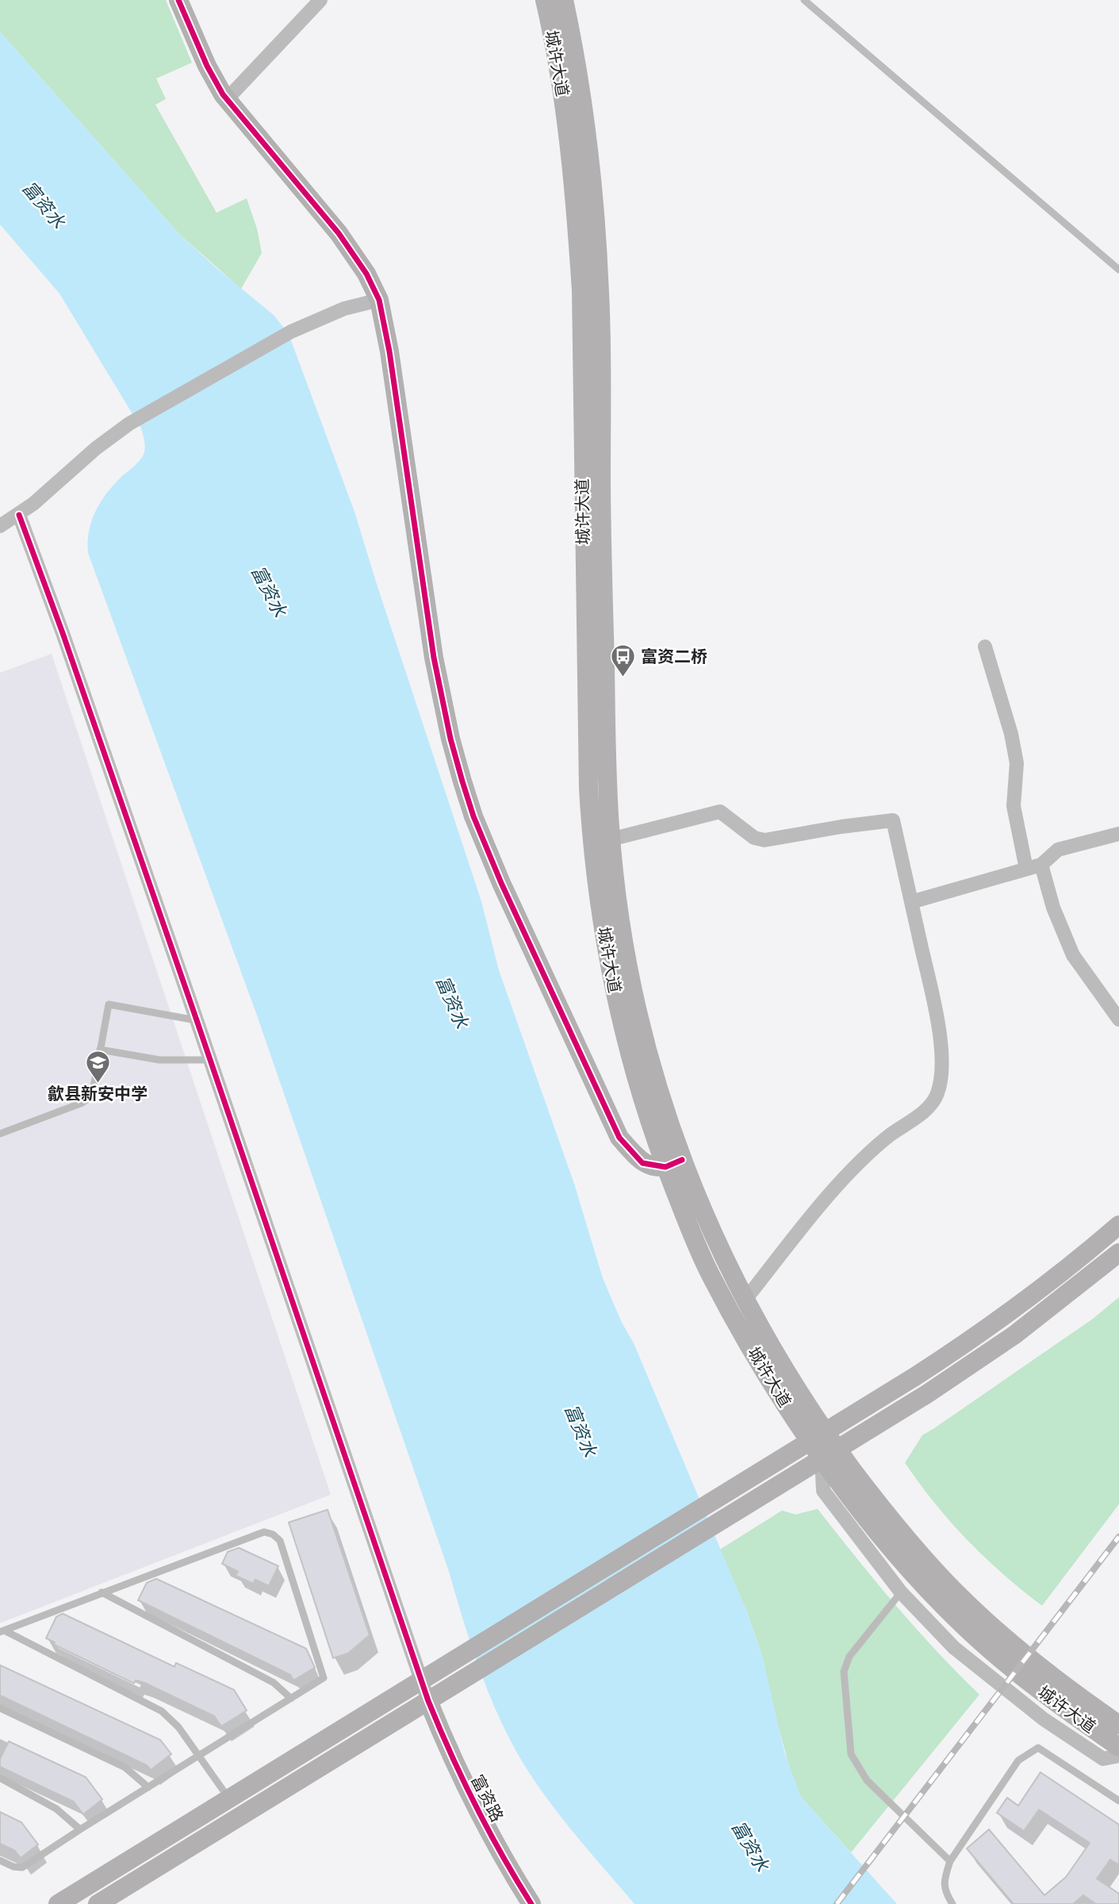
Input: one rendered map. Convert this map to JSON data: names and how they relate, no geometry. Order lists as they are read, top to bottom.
{
  "streets": {
    "main road": ["城许大道", "富资路"]
  },
  "water": ["富资水"],
  "places": {
    "bus stop": ["富资二桥"],
    "school or university": ["歙县新安中学"]
  }
}
